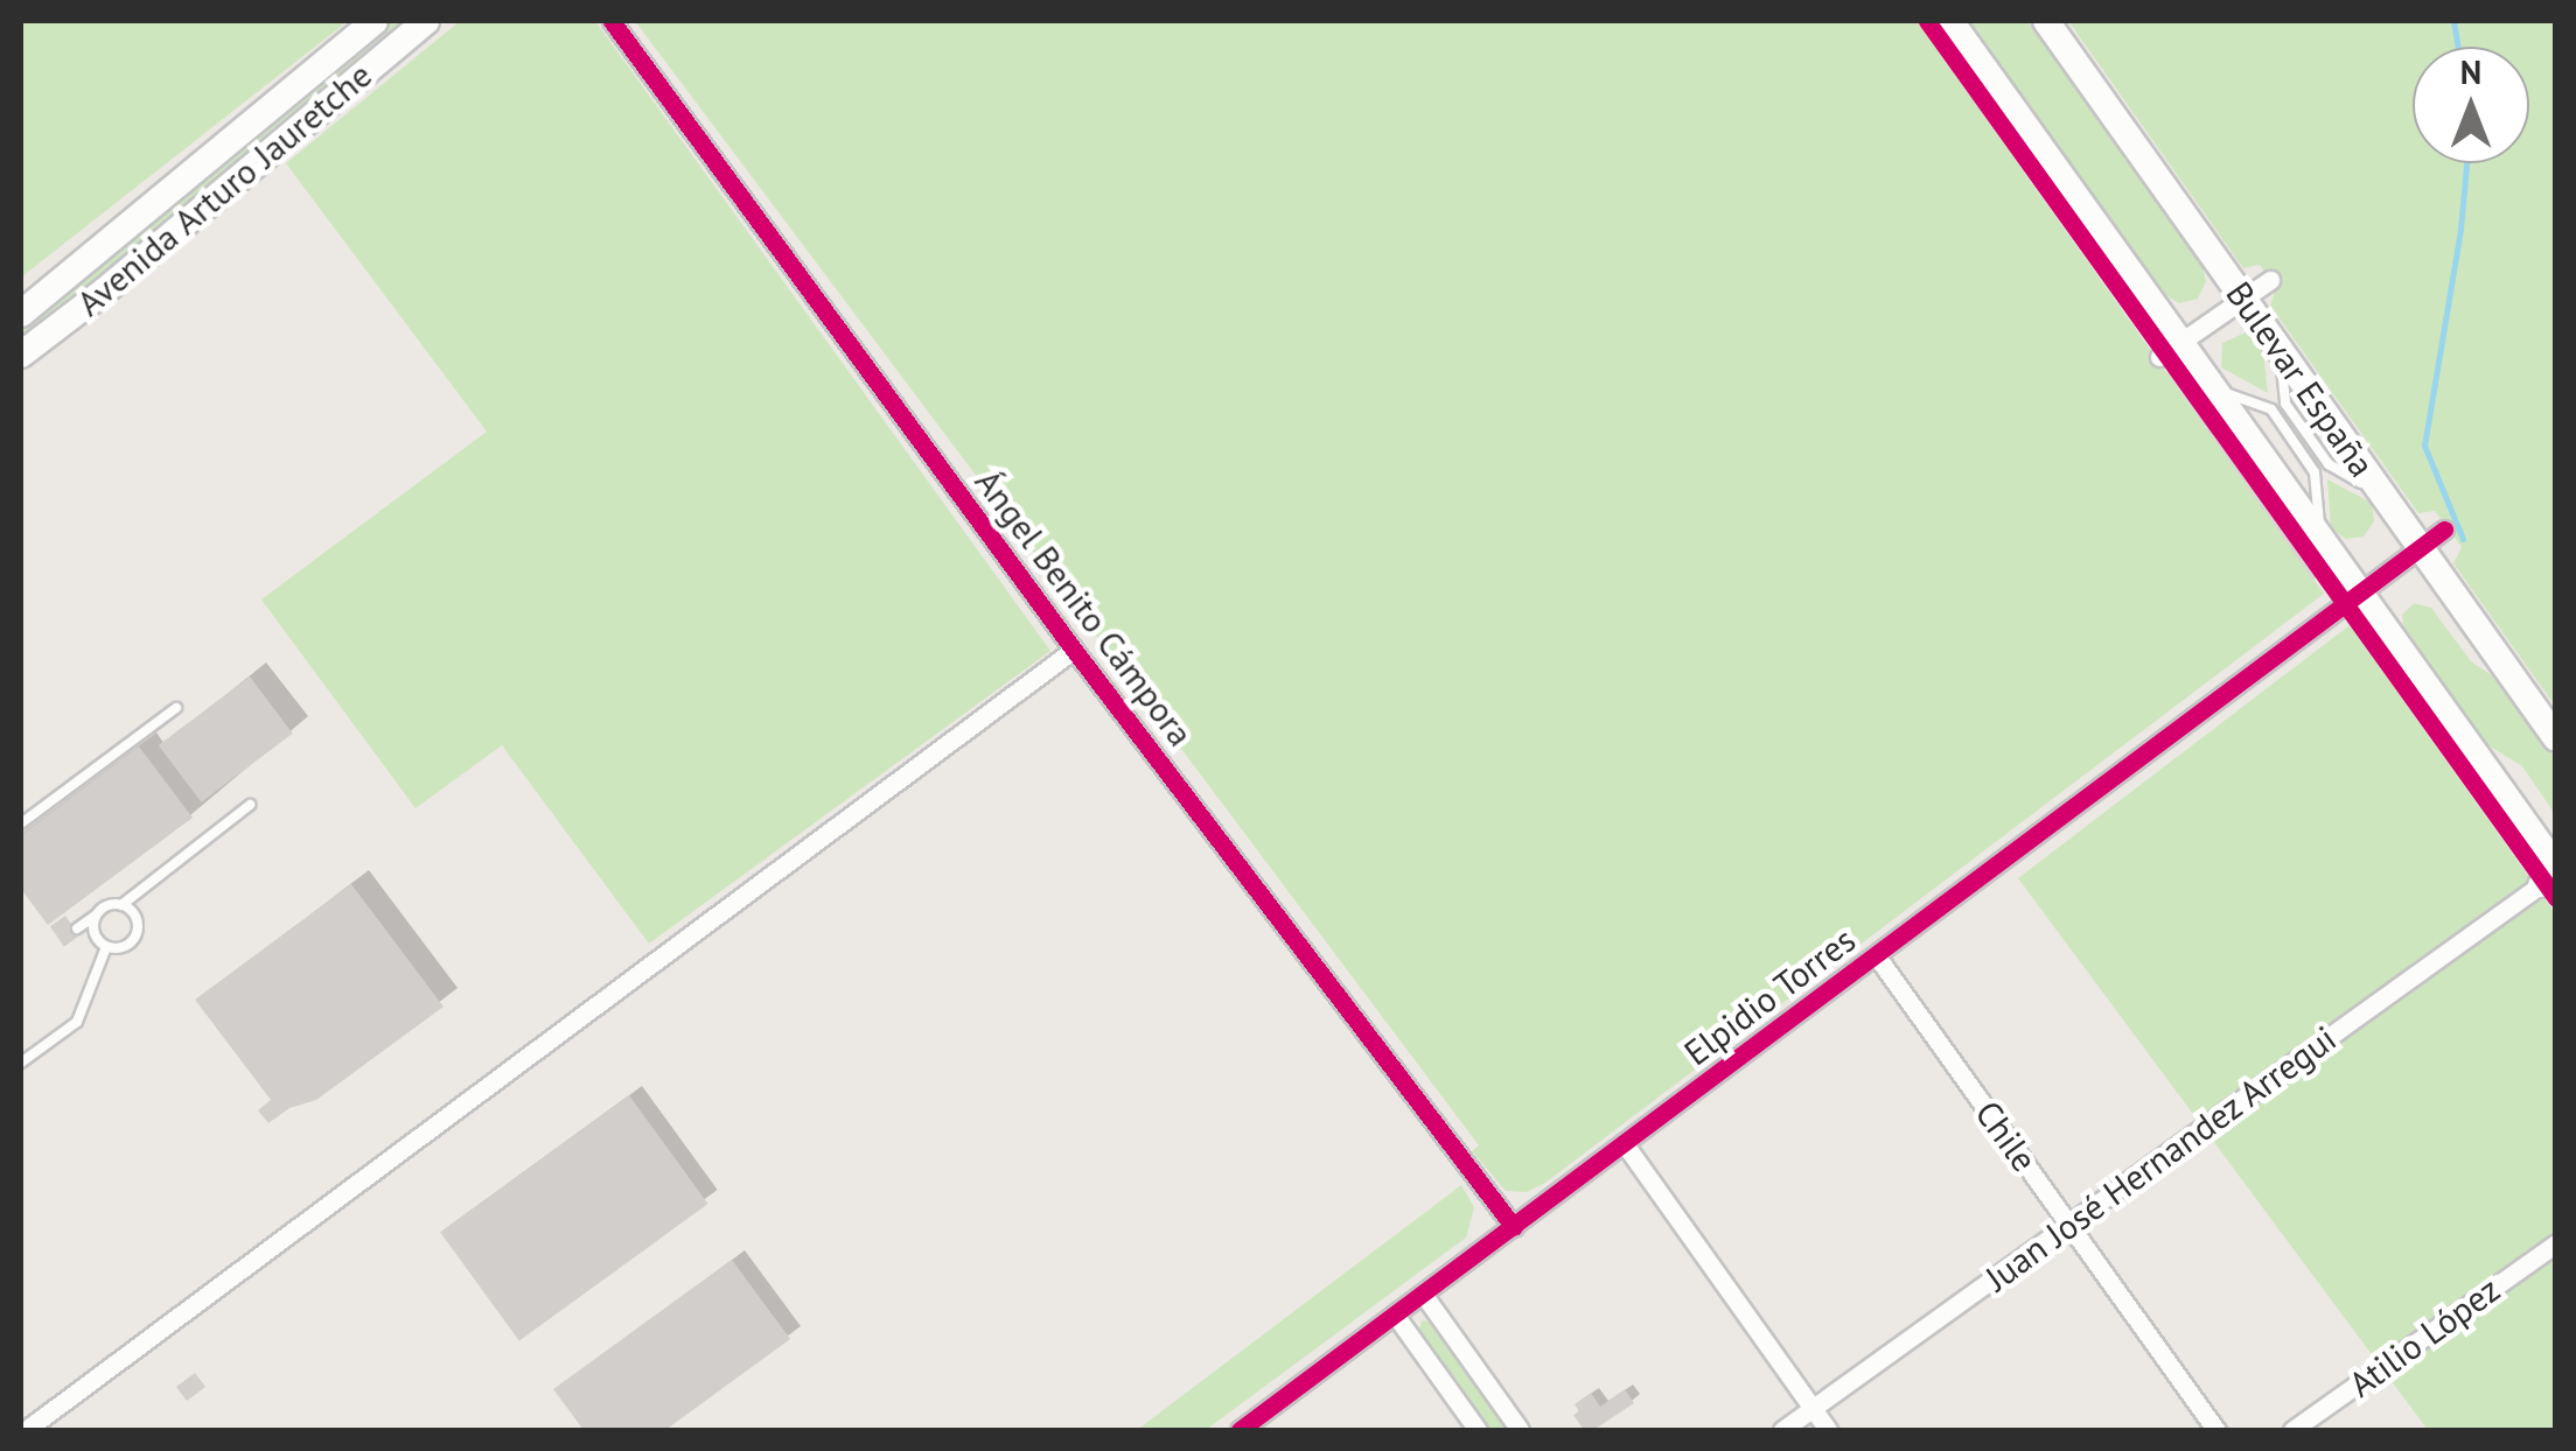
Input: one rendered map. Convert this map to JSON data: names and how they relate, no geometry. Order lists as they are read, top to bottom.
{
  "streets": {
    "main road": ["Avenida Arturo Jauretche", "Bulevar España"],
    "street": [
      "Ángel Benito Cámpora",
      "Elpidio Torres",
      "Chile",
      "Juan José Hernandez Arregui",
      "Atilio López"
    ]
  },
  "crossings": [
    ["Bulevar España", "Elpidio Torres"],
    ["Ángel Benito Cámpora", "Elpidio Torres"],
    ["Elpidio Torres", "Chile"],
    ["Chile", "Juan José Hernandez Arregui"]
  ],
  "north": "top"
}
